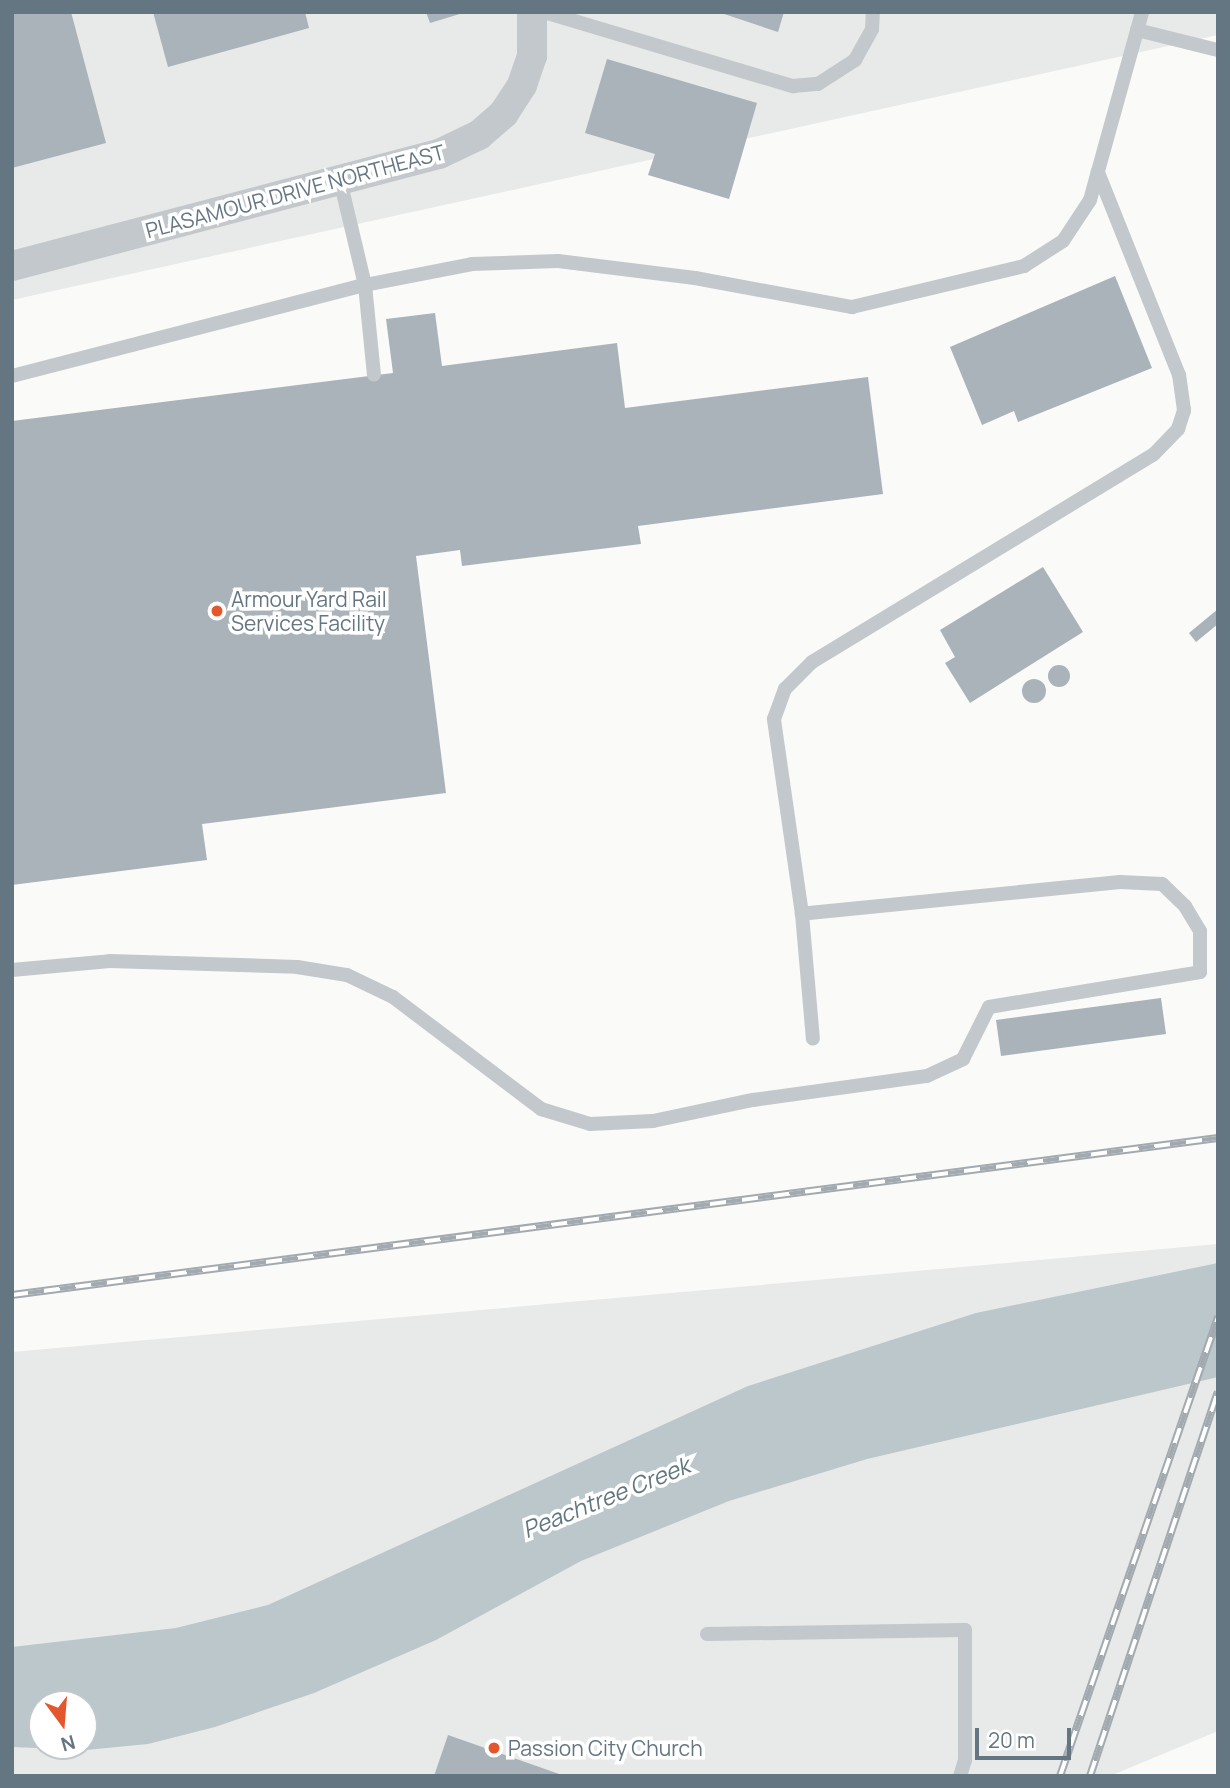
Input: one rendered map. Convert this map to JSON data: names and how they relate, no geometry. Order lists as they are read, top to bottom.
{
  "streets": {
    "street": ["PLASAMOUR DRIVE NORTHEAST"]
  },
  "water": ["Peachtree Creek"],
  "places": ["Armour Yard Rail Services Facility", "Passion City Church"],
  "scale_bar": "20 m",
  "north": "bottom"
}
